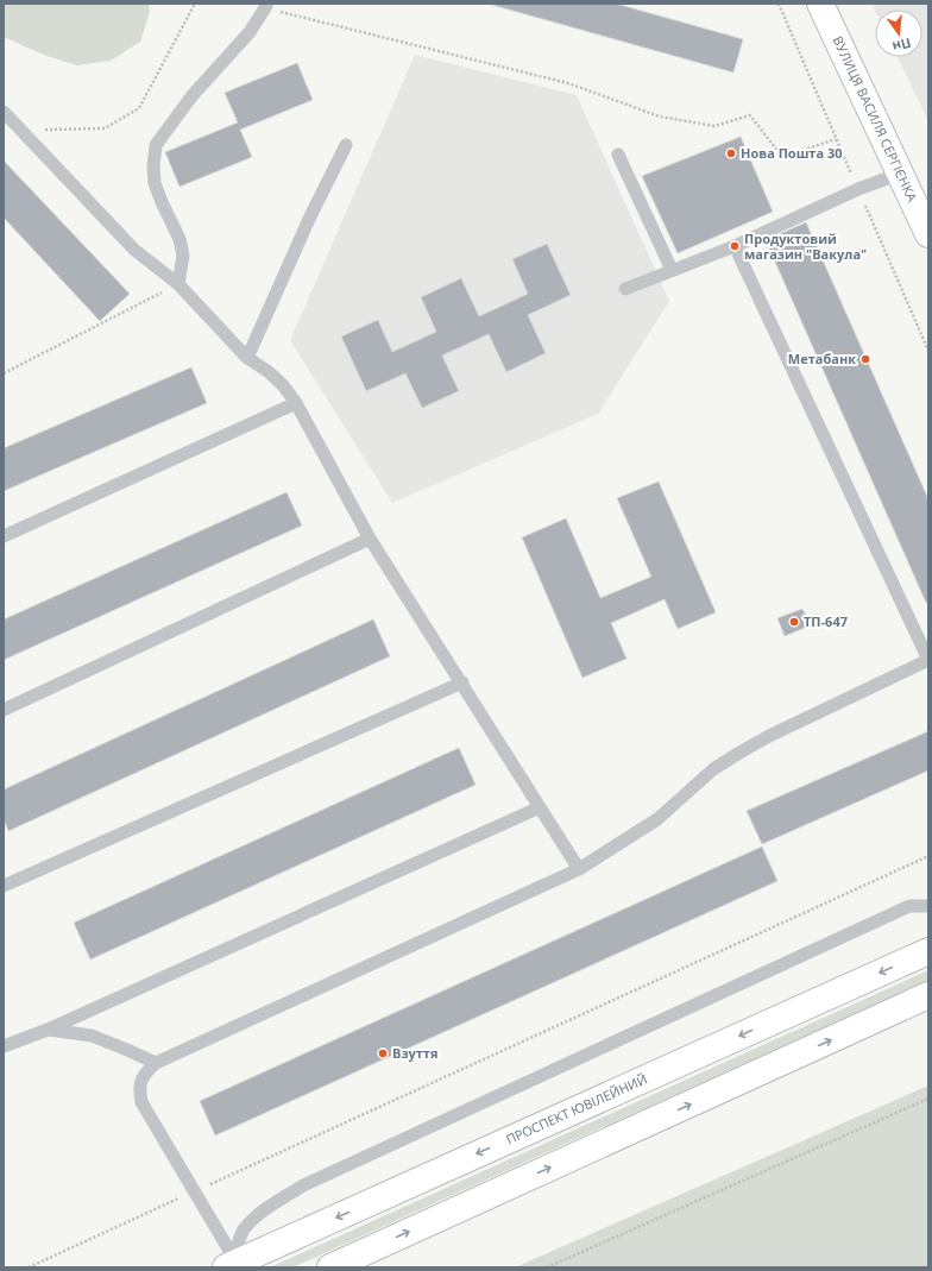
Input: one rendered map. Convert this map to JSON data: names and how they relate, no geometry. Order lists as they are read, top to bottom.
{
  "streets": {
    "main road": ["ВУЛИЦЯ ВАСИЛЯ СЕРГІЄНКА", "ПРОСПЕКТ ЮВІЛЕЙНИЙ"]
  },
  "places": [
    "Нова Пошта 30",
    "Продуктовий магазин \"Вакула\"",
    "Метабанк",
    "ТП-647",
    "Взуття"
  ],
  "north": "bottom"
}
